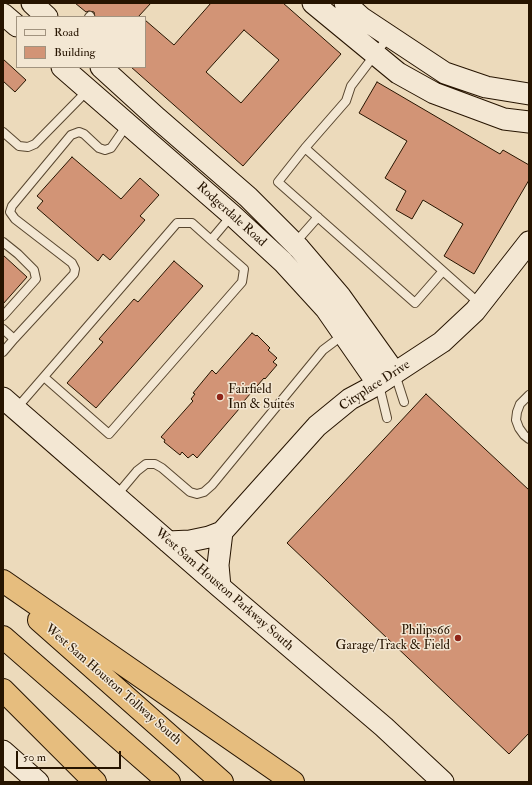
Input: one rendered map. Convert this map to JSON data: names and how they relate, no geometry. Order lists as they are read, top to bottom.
{
  "streets": {
    "highway": ["West Sam Houston Tollway South"],
    "street": ["Rodgerdale Road", "Cityplace Drive", "West Sam Houston Parkway South"]
  },
  "crossings": [
    ["Rodgerdale Road", "Cityplace Drive"],
    ["Cityplace Drive", "West Sam Houston Parkway South"]
  ],
  "places": ["Fairfield Inn & Suites", "Philips66 Garage/Track & Field"],
  "legend": ["Road", "Building"],
  "scale_bar": "50 m"
}
